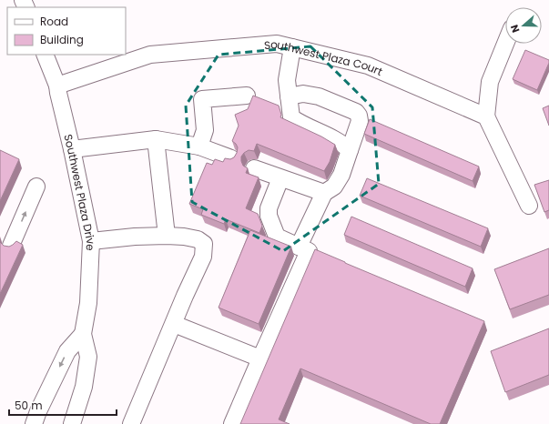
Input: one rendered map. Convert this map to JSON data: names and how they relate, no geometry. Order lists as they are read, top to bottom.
{
  "streets": {
    "street": ["Southwest Plaza Court", "Southwest Plaza Drive"]
  },
  "crossings": [
    ["Southwest Plaza Court", "Southwest Plaza Drive"]
  ],
  "legend": ["Road", "Building"],
  "scale_bar": "50 m",
  "north": "left"
}
